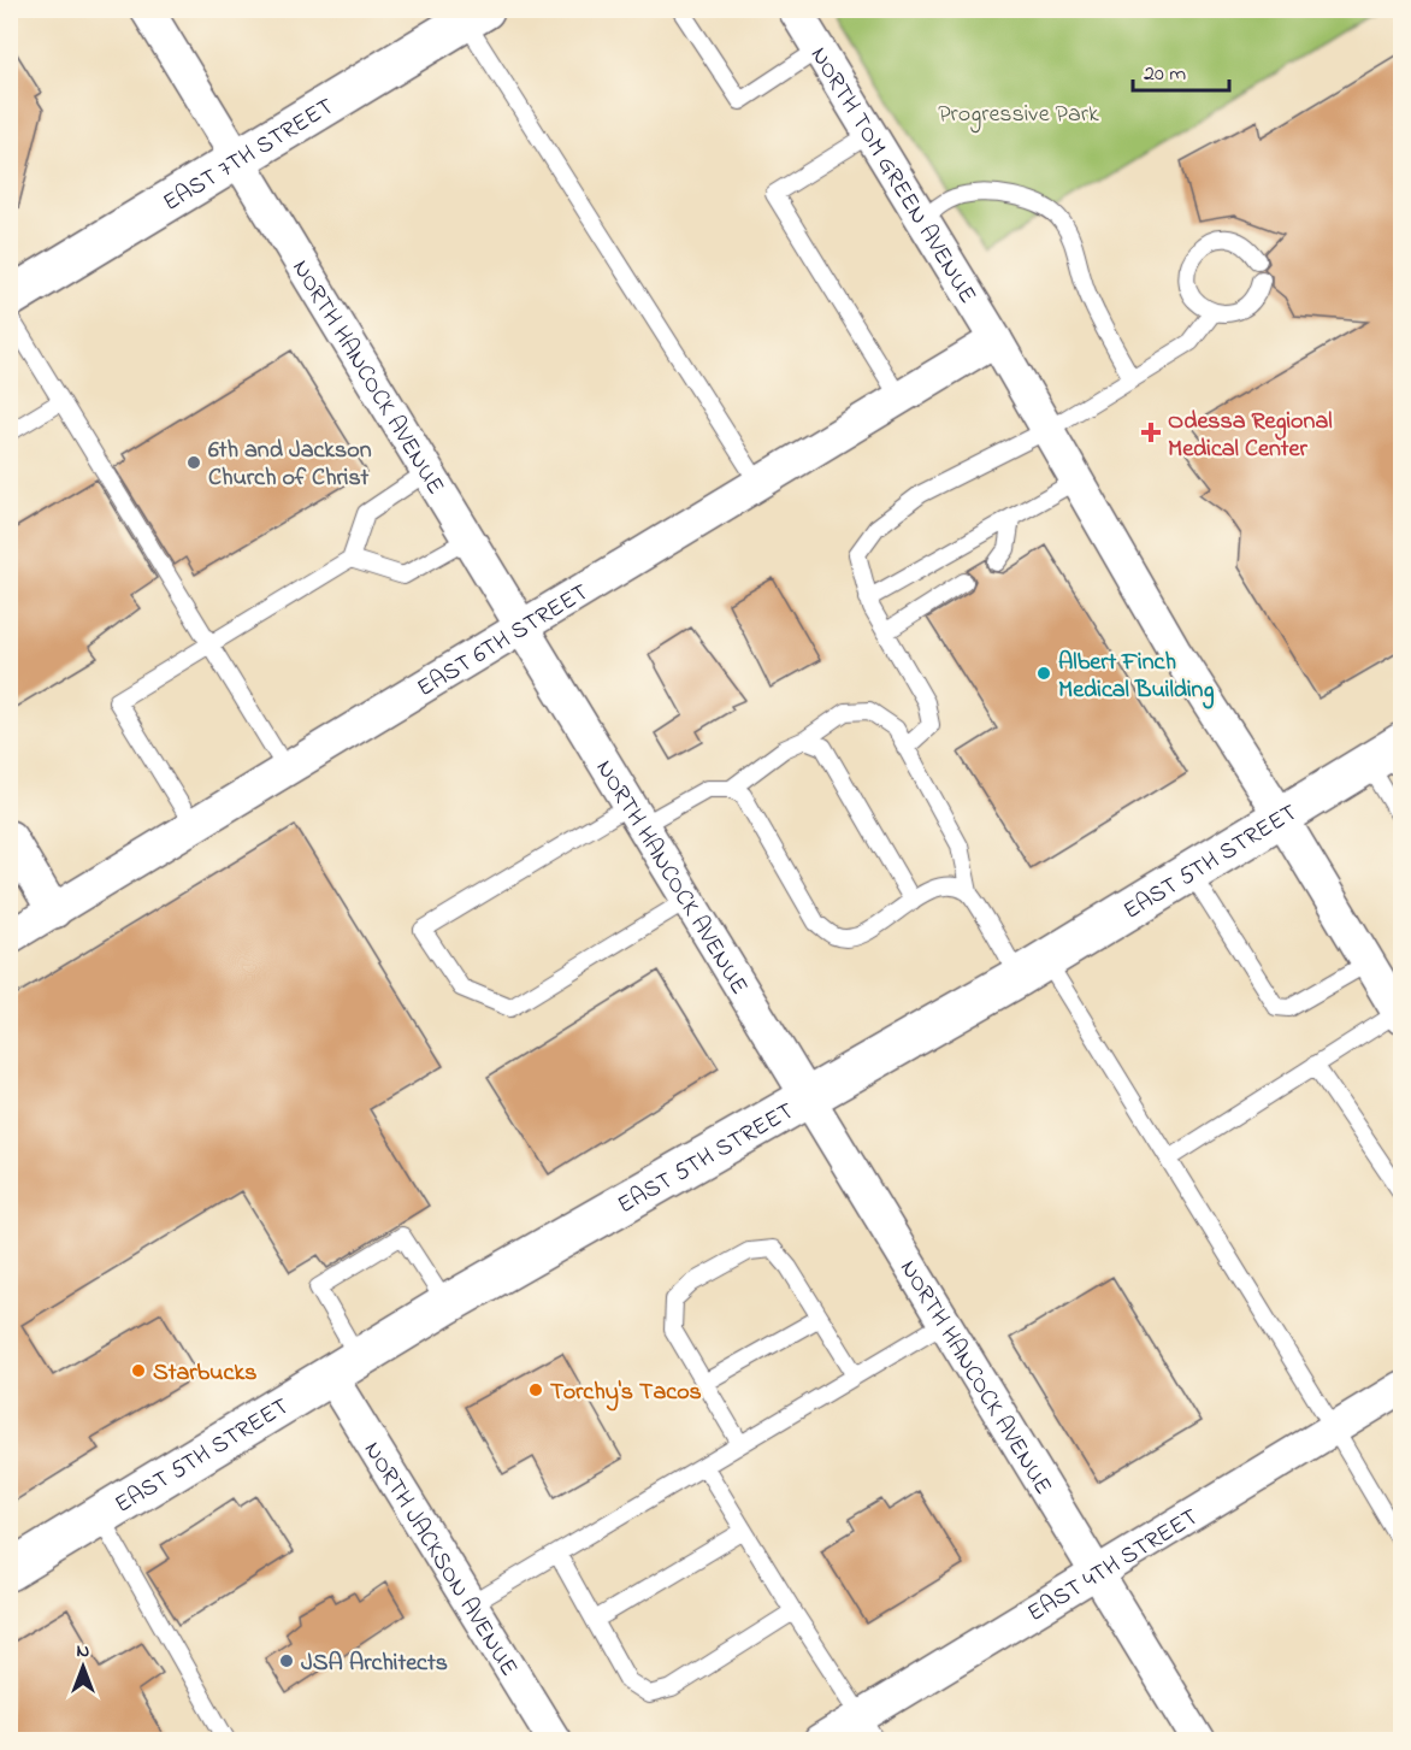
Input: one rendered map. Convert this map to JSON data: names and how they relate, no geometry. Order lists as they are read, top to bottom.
{
  "streets": {
    "street": [
      "EAST 7TH STREET",
      "NORTH TOM GREEN AVENUE",
      "NORTH HANCOCK AVENUE",
      "EAST 6TH STREET",
      "EAST 5TH STREET",
      "NORTH JACKSON AVENUE",
      "EAST 4TH STREET"
    ]
  },
  "crossings": [
    ["EAST 7TH STREET", "NORTH HANCOCK AVENUE"],
    ["NORTH TOM GREEN AVENUE", "EAST 6TH STREET"],
    ["NORTH TOM GREEN AVENUE", "EAST 5TH STREET"],
    ["NORTH HANCOCK AVENUE", "EAST 6TH STREET"],
    ["NORTH HANCOCK AVENUE", "EAST 5TH STREET"],
    ["NORTH HANCOCK AVENUE", "EAST 4TH STREET"],
    ["EAST 5TH STREET", "NORTH JACKSON AVENUE"]
  ],
  "parks": ["Progressive Park"],
  "places": {
    "health": ["Odessa Regional Medical Center"],
    "other": [
      "6th and Jackson Church of Christ",
      "Albert Finch Medical Building",
      "Starbucks",
      "Torchy's Tacos",
      "JSA Architects"
    ]
  },
  "scale_bar": "20 m",
  "north": "top"
}
